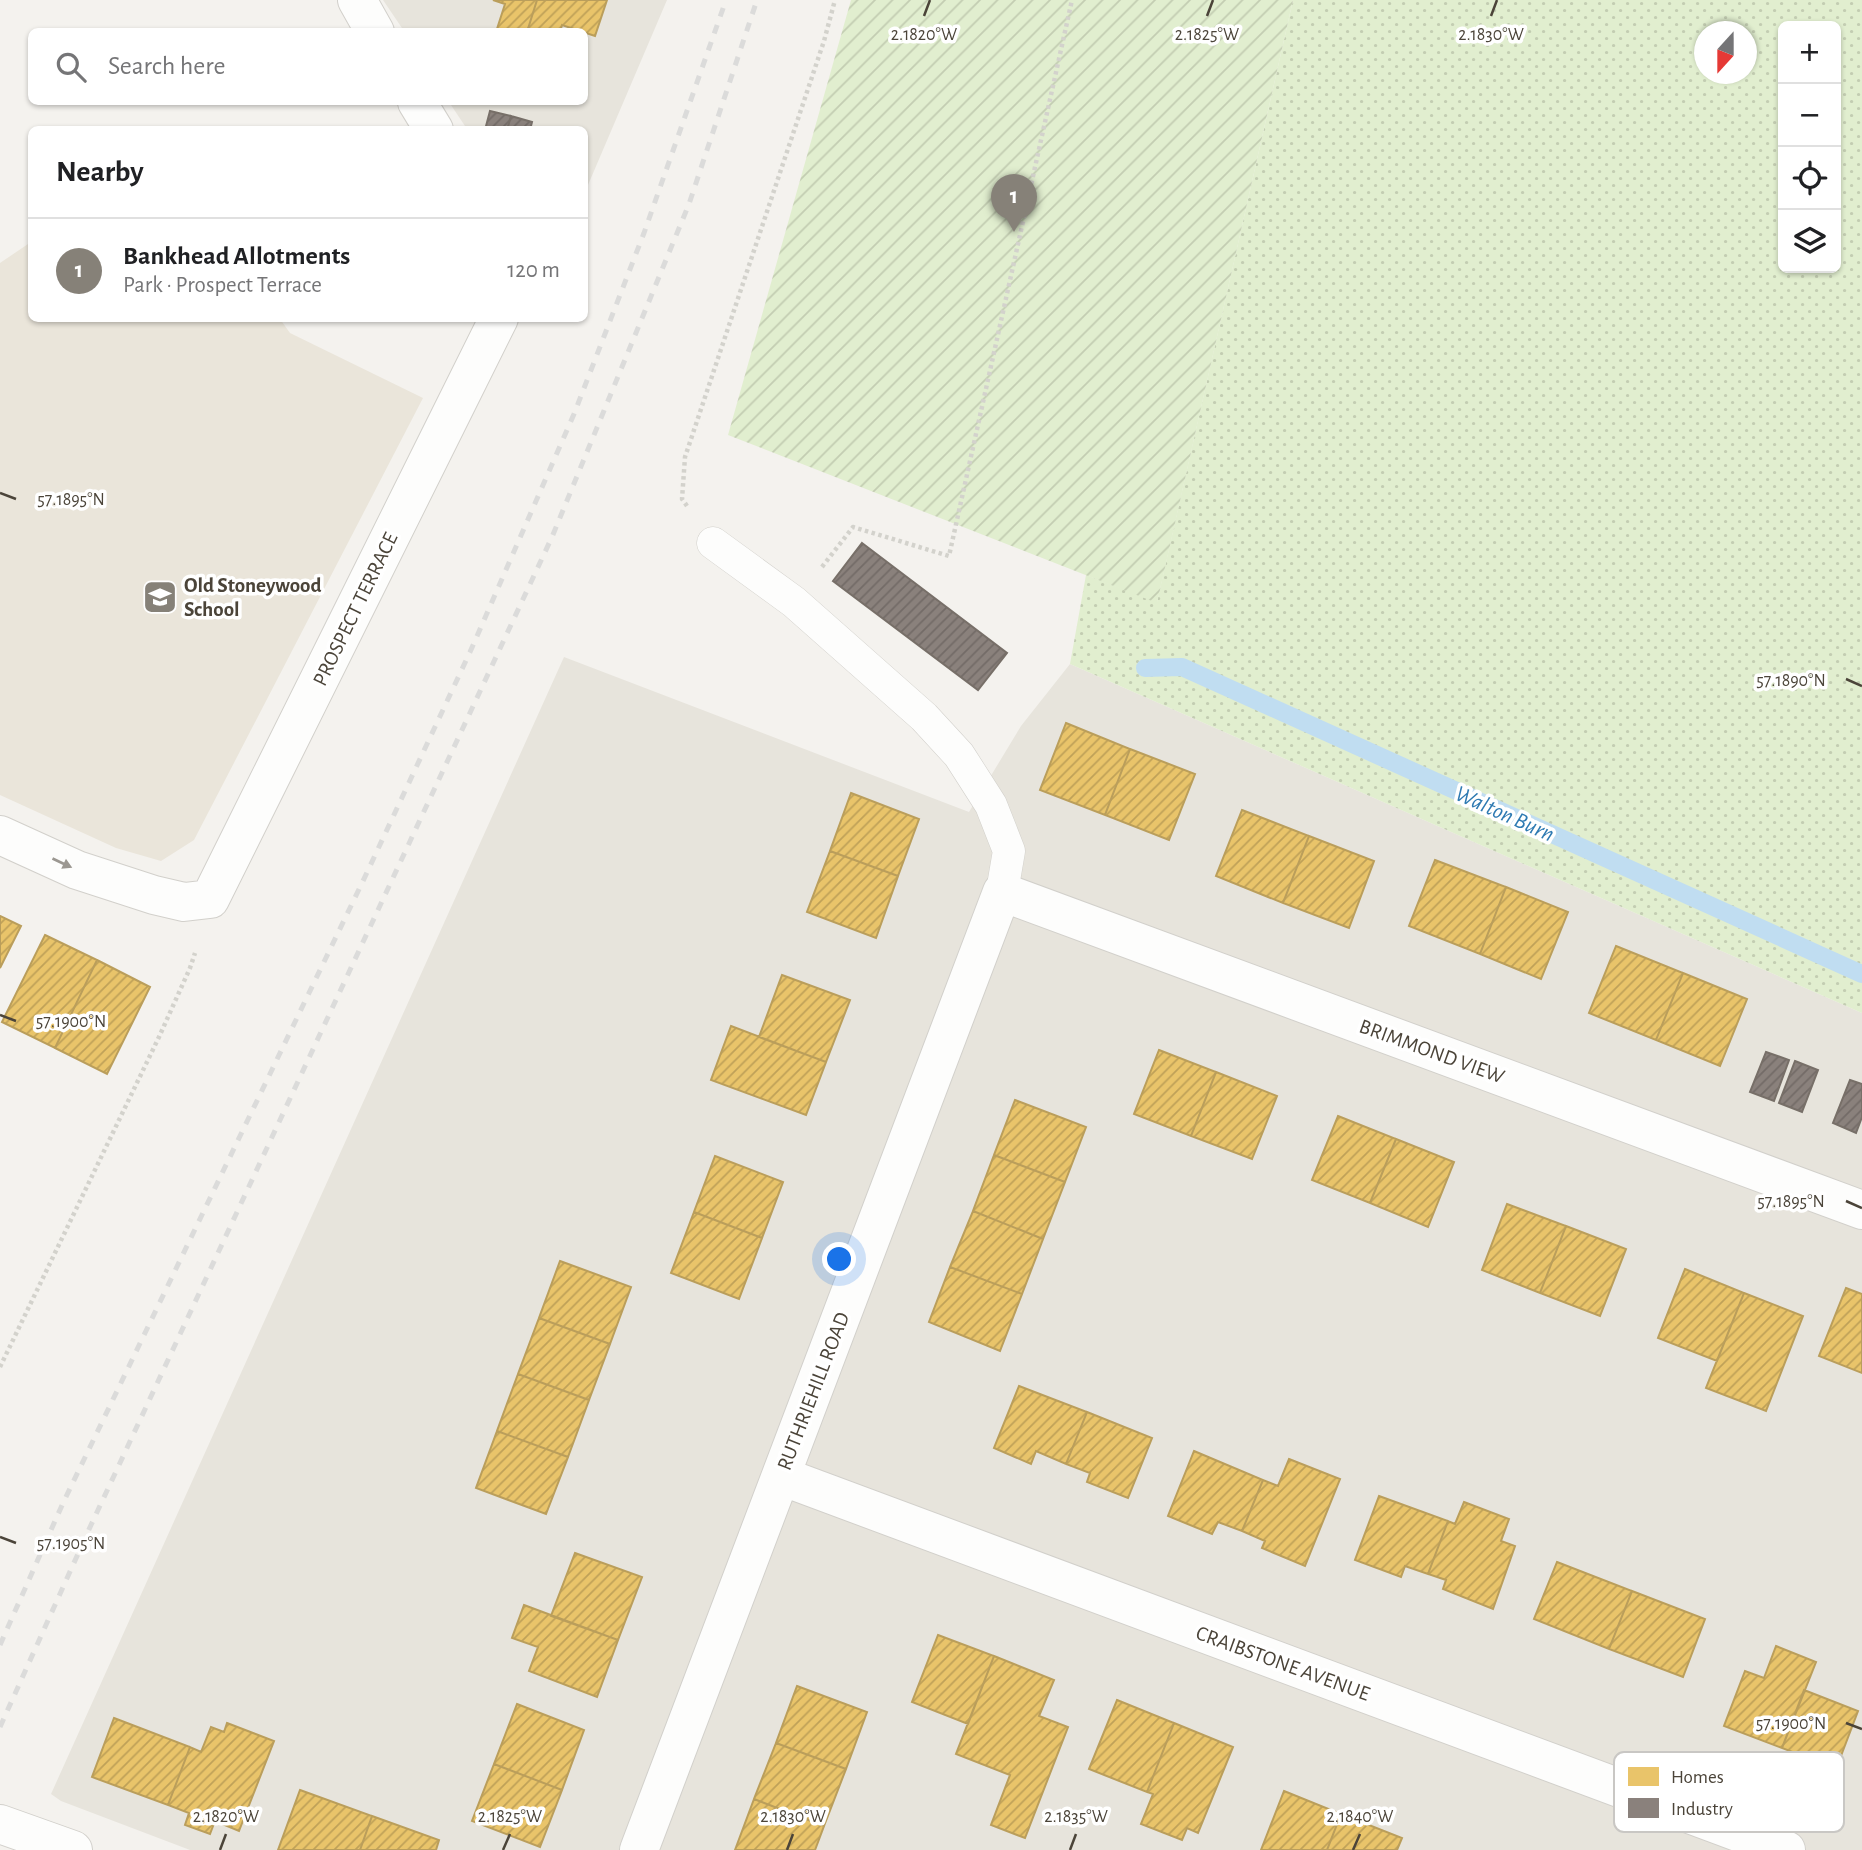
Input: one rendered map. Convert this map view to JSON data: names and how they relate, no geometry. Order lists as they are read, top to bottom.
{
  "streets": {
    "street": [
      "PROSPECT TERRACE",
      "BRIMMOND VIEW",
      "RUTHRIEHILL ROAD",
      "CRAIBSTONE AVENUE"
    ]
  },
  "crossings": [
    ["BRIMMOND VIEW", "RUTHRIEHILL ROAD"],
    ["RUTHRIEHILL ROAD", "CRAIBSTONE AVENUE"]
  ],
  "water": ["Walton Burn"],
  "places": {
    "school or university": ["Old Stoneywood School"]
  },
  "legend": ["Homes", "Industry"],
  "north": "bottom",
  "page": {
    "map_buttons": ["+", "−"],
    "search": "Search here",
    "heading": "Nearby",
    "pins": "1",
    "list": [
      {
        "mark": "1",
        "name": "Bankhead Allotments",
        "note": "Park · Prospect Terrace",
        "value": "120 m"
      }
    ]
  },
  "coordinates": [
    "2.1820°W",
    "2.1825°W",
    "2.1830°W",
    "57.1895°N",
    "57.1890°N",
    "57.1900°N",
    "57.1905°N",
    "2.1835°W",
    "2.1840°W"
  ]
}
